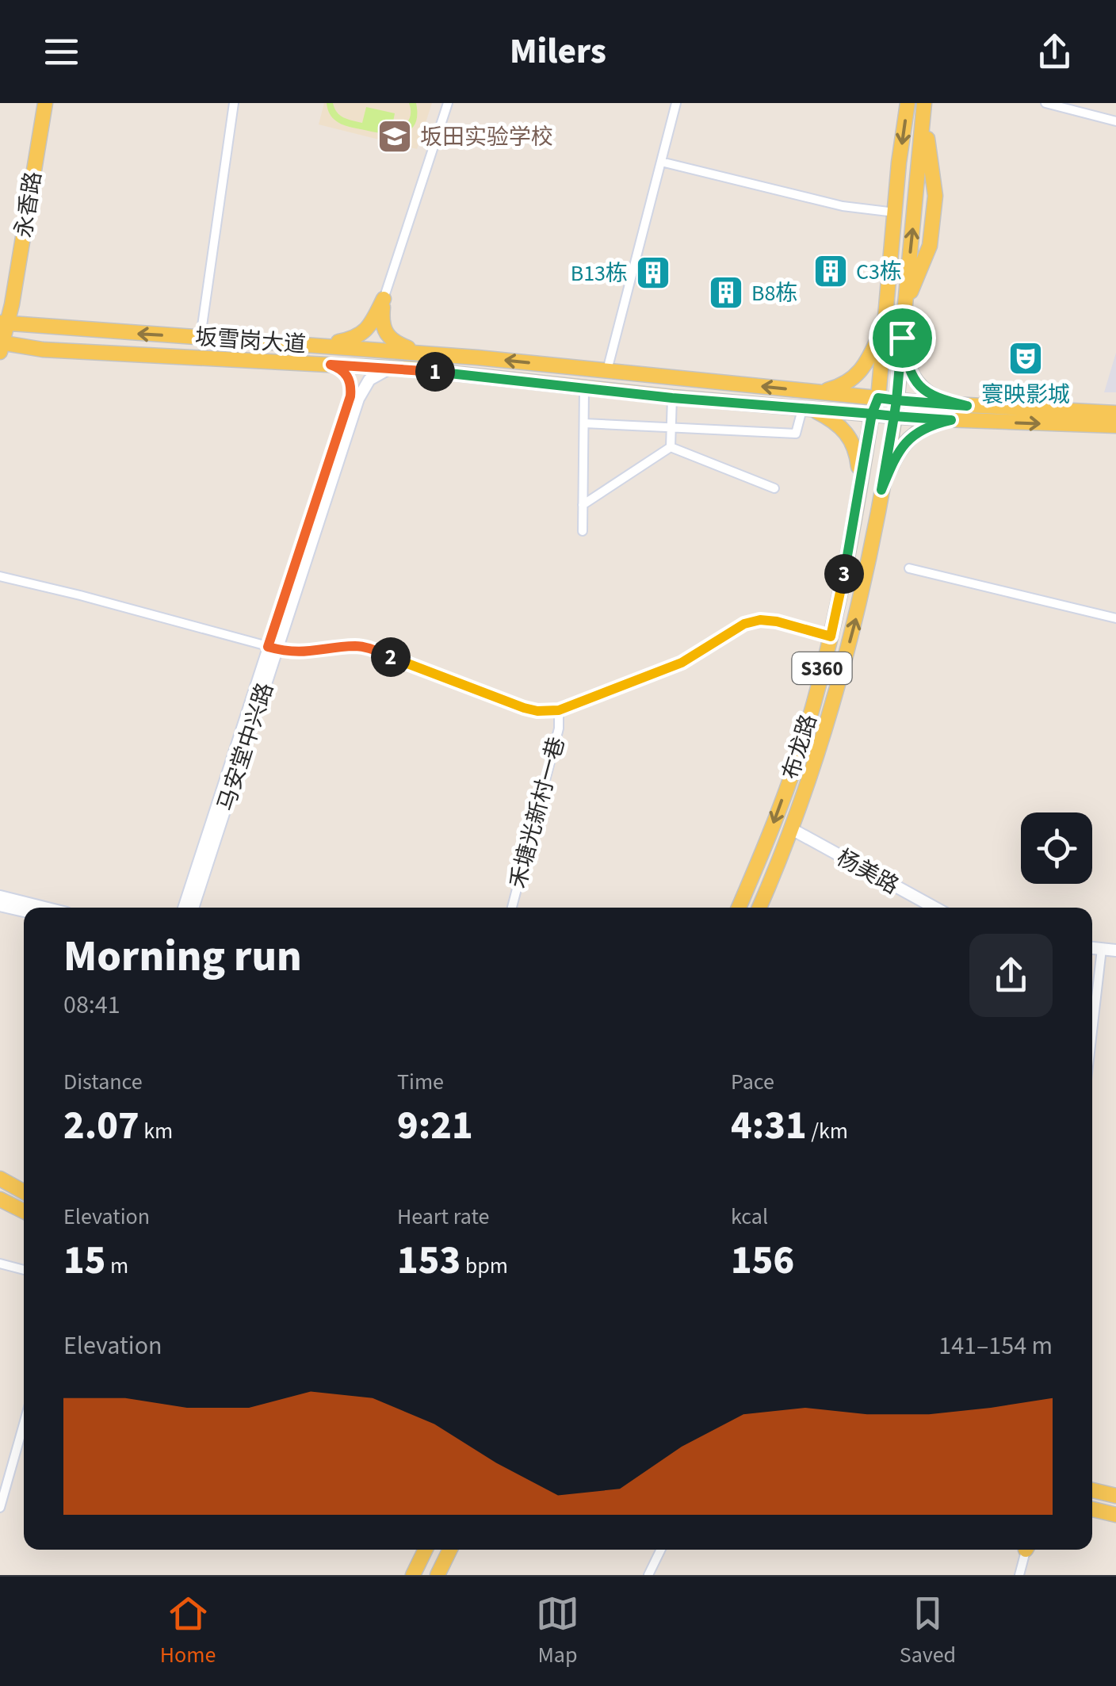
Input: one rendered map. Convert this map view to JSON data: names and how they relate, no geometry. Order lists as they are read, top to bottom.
{
  "streets": {
    "main road": [
      "永香路",
      "坂雪岗大道",
      "S360",
      "布龙路"
    ],
    "street": ["马安堂中兴路", "禾塘光新村一巷", "杨美路"]
  },
  "crossings": [
    ["永香路", "坂雪岗大道"],
    ["坂雪岗大道", "马安堂中兴路"],
    ["坂雪岗大道", "布龙路"],
    ["布龙路", "杨美路"]
  ],
  "places": {
    "school or university": ["坂田实验学校"],
    "building": ["C3栋", "B13栋", "B8栋"],
    "theatre": ["寰映影城"]
  },
  "page": {
    "header": "Milers",
    "pins": ["1", "3", "2"],
    "heading": ["Morning run", "08:41"],
    "stats": [
      ["Distance", "2.07 km"],
      ["Time", "9:21"],
      ["Pace", "4:31 /km"],
      ["Elevation", "15 m"],
      ["Heart rate", "153 bpm"],
      ["kcal", "156"]
    ],
    "chart": ["Elevation", "141–154 m"],
    "tabs": ["Home", "Map", "Saved"]
  }
}
